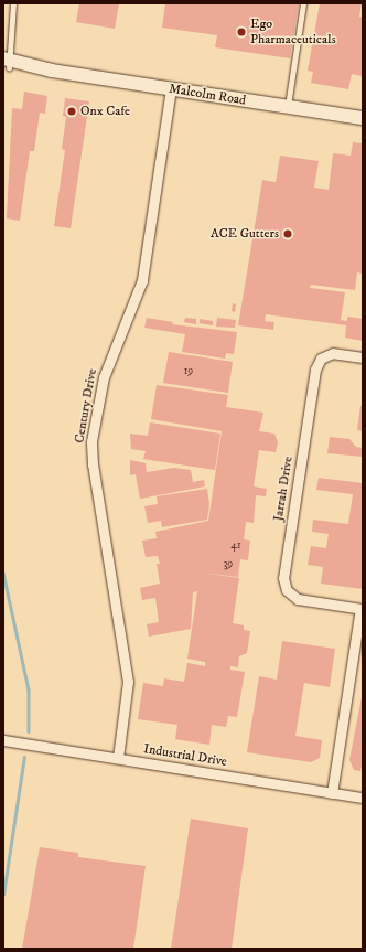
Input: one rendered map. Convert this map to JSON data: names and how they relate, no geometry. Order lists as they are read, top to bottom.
{
  "streets": {
    "street": [
      "Malcolm Road",
      "Century Drive",
      "Jarrah Drive",
      "Industrial Drive"
    ]
  },
  "crossings": [
    ["Malcolm Road", "Century Drive"],
    ["Century Drive", "Industrial Drive"],
    ["Jarrah Drive", "Industrial Drive"]
  ],
  "places": ["Ego Pharmaceuticals", "Onx Cafe", "ACE Gutters"],
  "house_numbers": ["19", "41", "39"]
}
